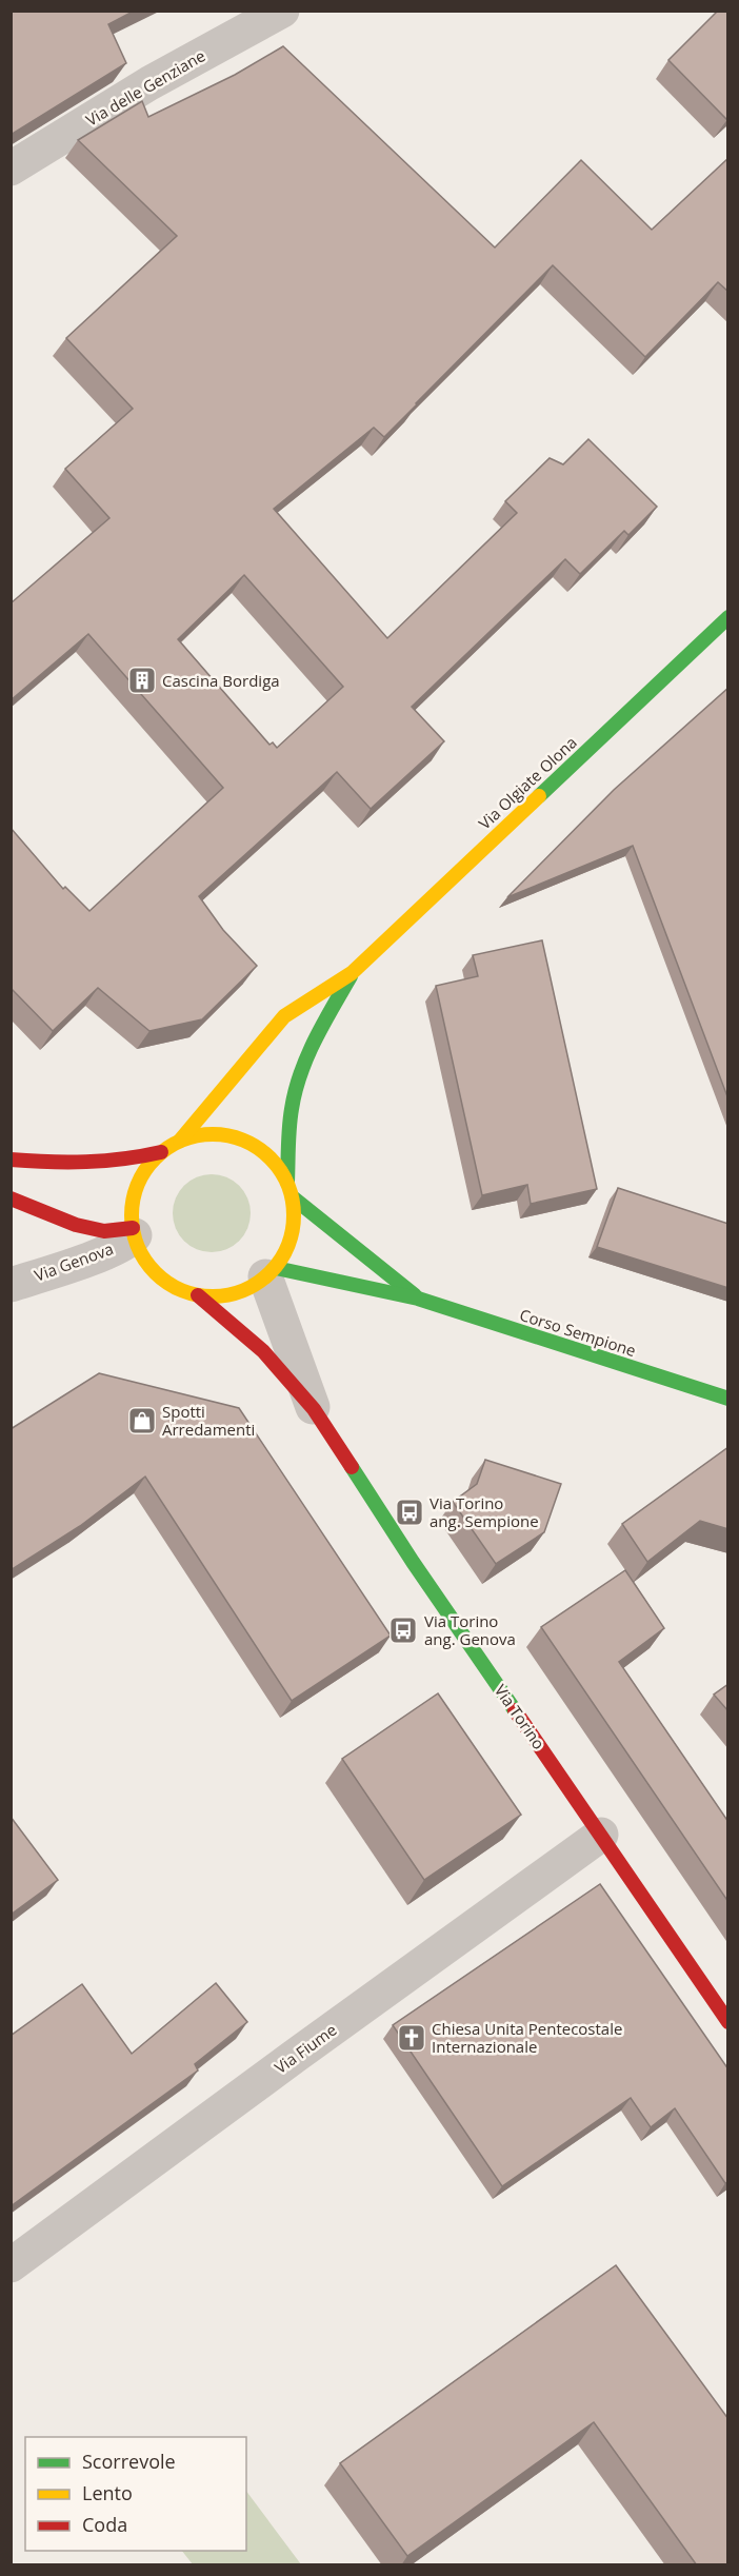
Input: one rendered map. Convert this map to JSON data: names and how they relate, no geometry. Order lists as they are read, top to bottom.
{
  "streets": {
    "street": [
      "Via delle Genziane",
      "Via Olgiate Olona",
      "Via Genova",
      "Corso Sempione",
      "Via Torino",
      "Via Fiume"
    ]
  },
  "crossings": [
    ["Via Olgiate Olona", "Via Genova"],
    ["Via Olgiate Olona", "Corso Sempione"],
    ["Via Olgiate Olona", "Via Torino"],
    ["Via Genova", "Corso Sempione"],
    ["Via Genova", "Via Torino"],
    ["Corso Sempione", "Via Torino"],
    ["Via Torino", "Via Fiume"]
  ],
  "places": {
    "building": ["Cascina Bordiga"],
    "shop": ["Spotti Arredamenti"],
    "bus stop": ["Via Torino ang. Sempione", "Via Torino ang. Genova"],
    "church": ["Chiesa Unita Pentecostale Internazionale"]
  },
  "legend": ["Scorrevole", "Lento", "Coda"]
}
